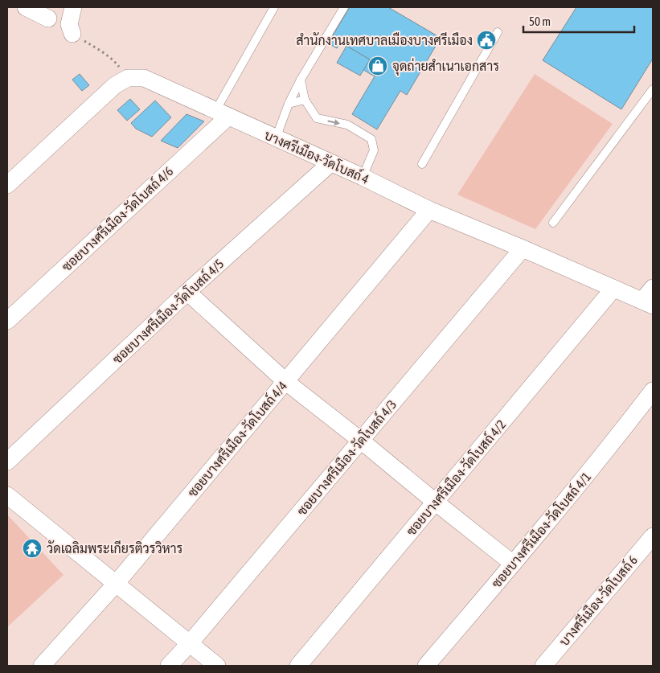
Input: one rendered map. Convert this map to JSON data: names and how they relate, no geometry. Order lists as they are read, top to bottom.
{
  "streets": {
    "street": [
      "บางศรีเมือง-วัดโบสถ์ 4",
      "ซอยบางศรีเมือง-วัดโบสถ์ 4/6",
      "ซอยบางศรีเมือง-วัดโบสถ์ 4/5",
      "ซอยบางศรีเมือง-วัดโบสถ์ 4/4",
      "ซอยบางศรีเมือง-วัดโบสถ์ 4/3",
      "ซอยบางศรีเมือง-วัดโบสถ์ 4/2",
      "ซอยบางศรีเมือง-วัดโบสถ์ 4/1",
      "บางศรีเมือง-วัดโบสถ์ 6"
    ]
  },
  "crossings": [
    ["บางศรีเมือง-วัดโบสถ์ 4", "ซอยบางศรีเมือง-วัดโบสถ์ 4/6"],
    ["บางศรีเมือง-วัดโบสถ์ 4", "ซอยบางศรีเมือง-วัดโบสถ์ 4/5"],
    ["บางศรีเมือง-วัดโบสถ์ 4", "ซอยบางศรีเมือง-วัดโบสถ์ 4/4"],
    ["บางศรีเมือง-วัดโบสถ์ 4", "ซอยบางศรีเมือง-วัดโบสถ์ 4/3"],
    ["บางศรีเมือง-วัดโบสถ์ 4", "ซอยบางศรีเมือง-วัดโบสถ์ 4/2"]
  ],
  "places": {
    "public building": ["สำนักงานเทศบาลเมืองบางศรีเมือง"],
    "shop": ["จุดถ่ายสำเนาเอกสาร"],
    "temple": ["วัดเฉลิมพระเกียรติวรวิหาร"]
  },
  "scale_bar": "50 m"
}
